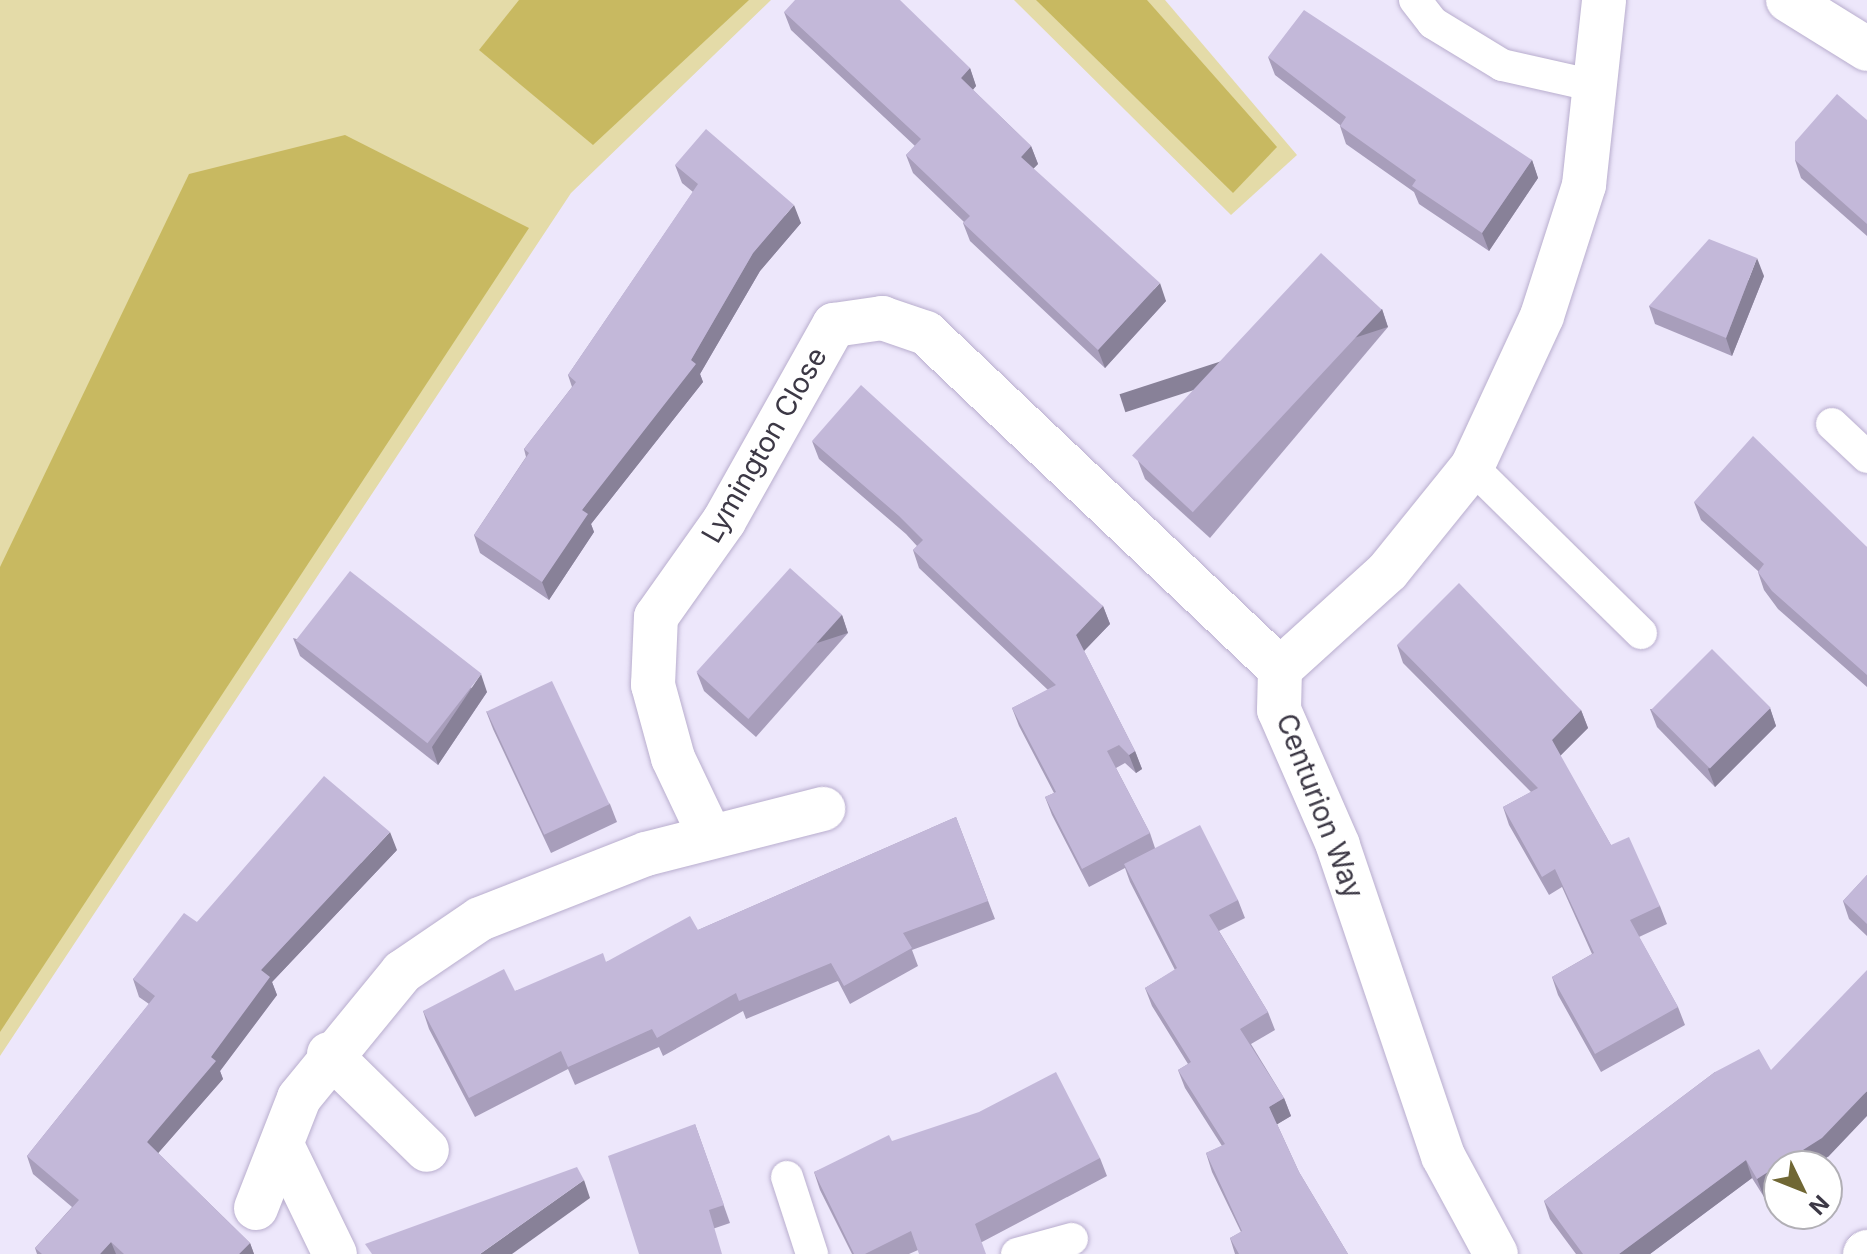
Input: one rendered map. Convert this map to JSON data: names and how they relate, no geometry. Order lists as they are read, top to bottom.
{
  "streets": {
    "street": ["Lymington Close", "Centurion Way"]
  },
  "crossings": [
    ["Lymington Close", "Centurion Way"]
  ],
  "north": "bottom right"
}
